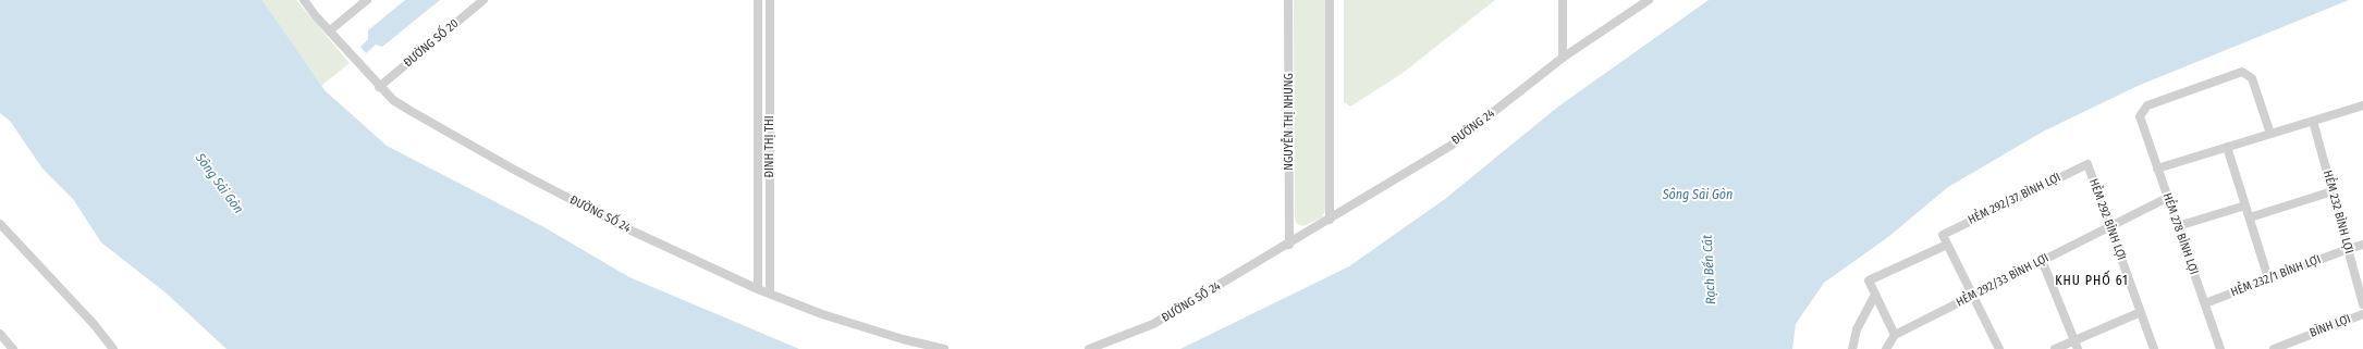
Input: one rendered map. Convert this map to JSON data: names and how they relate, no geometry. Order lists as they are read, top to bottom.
{
  "streets": {
    "street": [
      "ĐƯỜNG SỐ 20",
      "NGUYỄN THỊ NHUNG",
      "ĐƯỜNG 24",
      "ĐINH THỊ THI",
      "HẺM 292/37 BÌNH LỢI",
      "HẺM 232 BÌNH LỢI",
      "ĐƯỜNG SỐ 24",
      "HẺM 292 BÌNH LỢI",
      "HẺM 278 BÌNH LỢI",
      "HẺM 232/1 BÌNH LỢI",
      "HẺM 292/33 BÌNH LỢI",
      "BÌNH LỢI"
    ]
  },
  "crossings": [
    ["ĐƯỜNG SỐ 20", "ĐƯỜNG SỐ 24"],
    ["NGUYỄN THỊ NHUNG", "ĐƯỜNG 24"],
    ["NGUYỄN THỊ NHUNG", "ĐƯỜNG SỐ 24"],
    ["ĐƯỜNG 24", "ĐƯỜNG SỐ 24"],
    ["ĐINH THỊ THI", "ĐƯỜNG SỐ 24"],
    ["HẺM 292/37 BÌNH LỢI", "HẺM 292 BÌNH LỢI"],
    ["HẺM 232 BÌNH LỢI", "HẺM 232/1 BÌNH LỢI"],
    ["HẺM 292 BÌNH LỢI", "HẺM 292/33 BÌNH LỢI"],
    ["HẺM 278 BÌNH LỢI", "HẺM 232/1 BÌNH LỢI"],
    ["HẺM 278 BÌNH LỢI", "HẺM 292/33 BÌNH LỢI"]
  ],
  "districts": ["KHU PHỐ 61"],
  "water": ["Sông Sài Gòn", "Rạch Bến Cát"]
}
